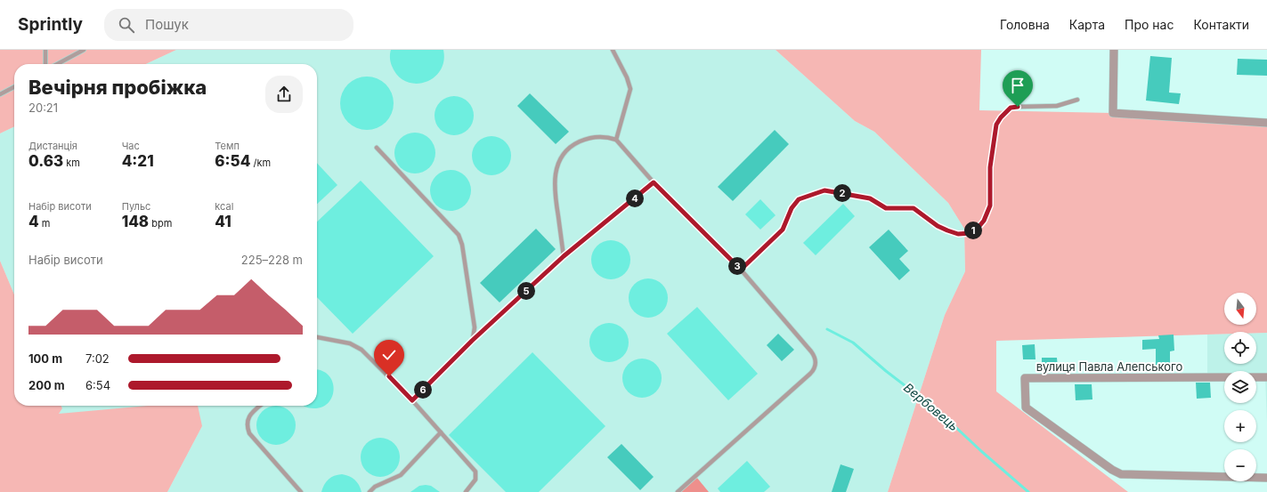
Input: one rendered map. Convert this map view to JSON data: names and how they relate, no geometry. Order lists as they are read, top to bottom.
{
  "streets": {
    "street": ["вулиця Павла Алепського"]
  },
  "water": ["Вербовець"],
  "north": "bottom",
  "page": {
    "header": "Sprintly",
    "search": "Пошук",
    "nav": [
      "Головна",
      "Карта",
      "Про нас",
      "Контакти"
    ],
    "heading": ["Вечірня пробіжка", "20:21"],
    "stats": [
      ["Дистанція", "0.63 km"],
      ["Час", "4:21"],
      ["Темп", "6:54 /km"],
      ["Набір висоти", "4 m"],
      ["Пульс", "148 bpm"],
      ["kcal", "41"]
    ],
    "pins": [
      "2",
      "4",
      "1",
      "3",
      "5",
      "6"
    ],
    "chart": ["Набір висоти", "225–228 m"],
    "map_buttons": ["+", "−"],
    "list": [
      {
        "name": "100 m",
        "note": "7:02"
      },
      {
        "name": "200 m",
        "note": "6:54"
      }
    ]
  }
}
